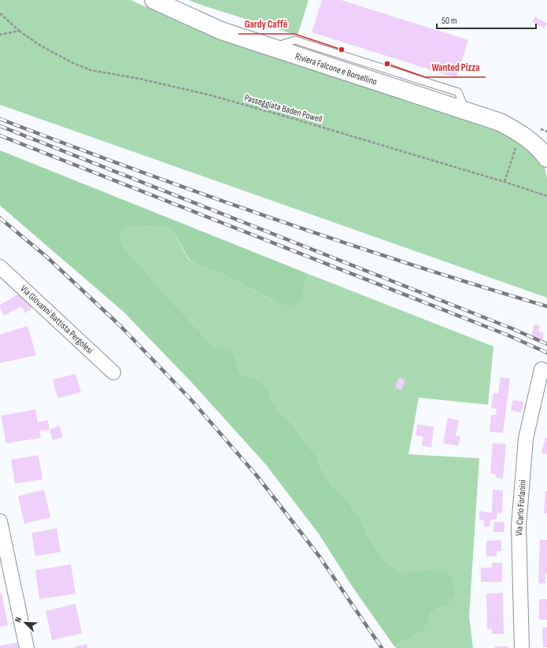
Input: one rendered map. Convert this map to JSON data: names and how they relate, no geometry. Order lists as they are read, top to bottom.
{
  "streets": {
    "main road": ["Riviera Falcone e Borsellino"],
    "street": ["Via Giovanni Battista Pergolesi", "Via Carlo Forlanini"],
    "path": ["Passeggiata Baden Powell"]
  },
  "places": ["Gardy Caffè", "Wanted Pizza"],
  "scale_bar": "50 m",
  "north": "top left"
}
